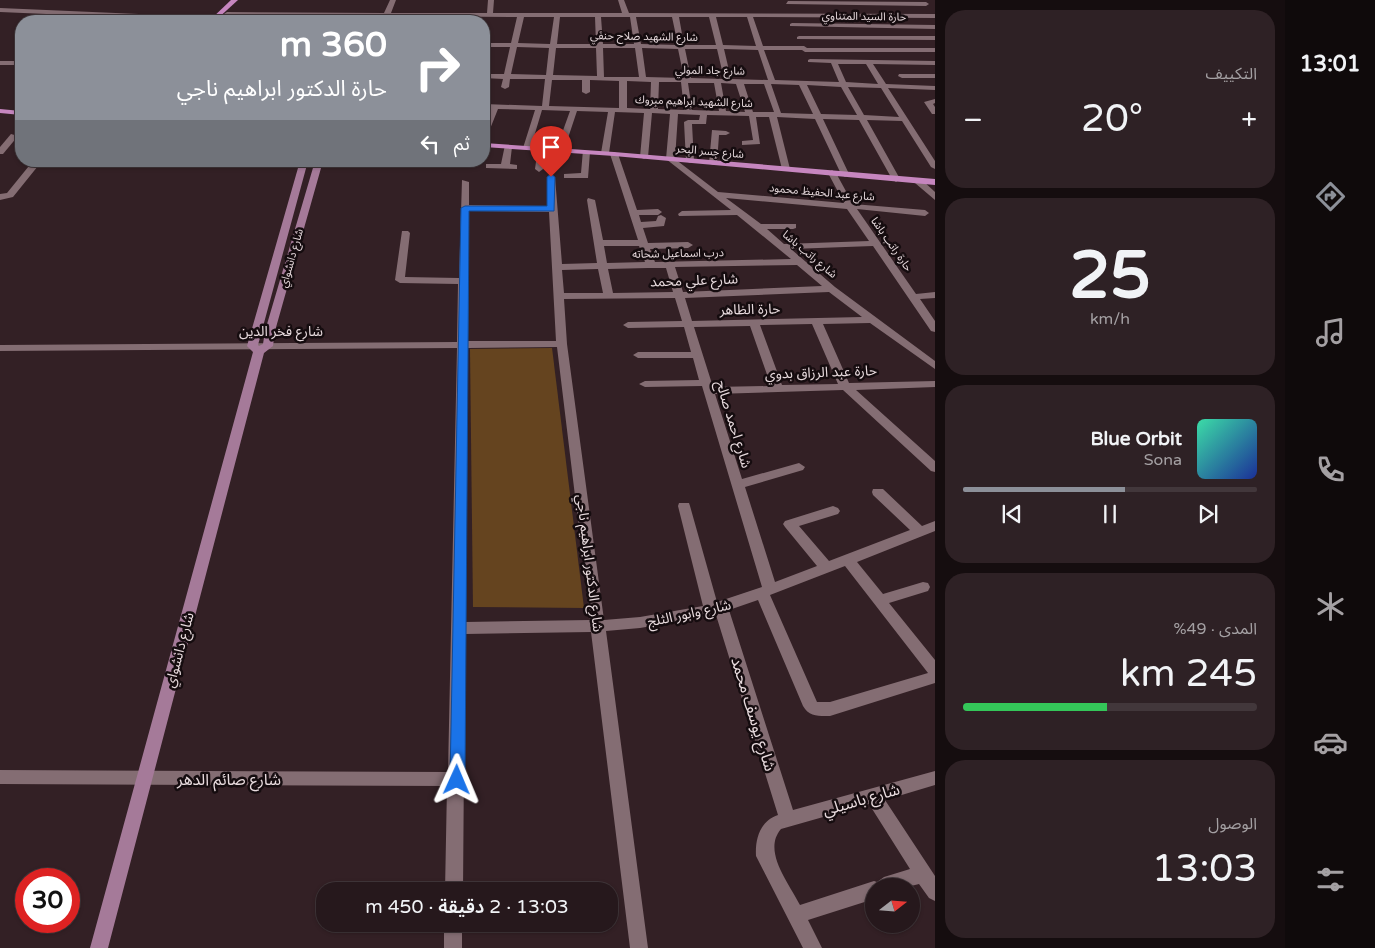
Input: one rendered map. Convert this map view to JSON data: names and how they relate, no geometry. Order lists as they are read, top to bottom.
{
  "streets": {
    "main road": ["شارع جسر البحر"],
    "street": [
      "حارة السيد المتناوي",
      "شارع الشهيد صلاح حنفي",
      "شارع جاد المولي",
      "شارع الشهيد ابراهيم مبروك",
      "شارع عبد الحفيظ محمود",
      "حارة راتب باشا",
      "درب اسماعيل شحاته",
      "شارع راتب باشا",
      "شارع دانشواي",
      "شارع علي محمد",
      "حارة الظاهر",
      "شارع فخر الدين",
      "حارة عبد الرزاق بدوي",
      "شارع احمد صالح",
      "شارع الدكتور ابراهيم ناجي",
      "شارع وابور الثلج",
      "شارع يوسف محمد",
      "شارع صائم الدهر",
      "شارع باسيلي"
    ]
  },
  "crossings": [
    ["شارع جسر البحر", "حارة راتب باشا"],
    ["شارع جسر البحر", "شارع راتب باشا"],
    ["شارع عبد الحفيظ محمود", "حارة راتب باشا"],
    ["شارع عبد الحفيظ محمود", "شارع راتب باشا"],
    ["درب اسماعيل شحاته", "شارع راتب باشا"],
    ["درب اسماعيل شحاته", "شارع احمد صالح"],
    ["درب اسماعيل شحاته", "شارع الدكتور ابراهيم ناجي"],
    ["شارع راتب باشا", "شارع علي محمد"],
    ["شارع راتب باشا", "حارة الظاهر"],
    ["شارع دانشواي", "شارع فخر الدين"],
    ["شارع دانشواي", "شارع صائم الدهر"],
    ["شارع علي محمد", "شارع احمد صالح"],
    ["شارع علي محمد", "شارع الدكتور ابراهيم ناجي"],
    ["حارة الظاهر", "شارع احمد صالح"],
    ["شارع فخر الدين", "شارع الدكتور ابراهيم ناجي"],
    ["حارة عبد الرزاق بدوي", "شارع احمد صالح"],
    ["شارع احمد صالح", "شارع وابور الثلج"],
    ["شارع الدكتور ابراهيم ناجي", "شارع وابور الثلج"],
    ["شارع وابور الثلج", "شارع يوسف محمد"],
    ["شارع يوسف محمد", "شارع باسيلي"]
  ],
  "north": "right",
  "page": {
    "tabs": "13:01",
    "tile": [
      "التكييف",
      ["25", "km/h"],
      ["المدى · 49%", "245 km"],
      ["الوصول", "13:03"]
    ],
    "turn": ["360 m", "حارة الدكتور ابراهيم ناجي"],
    "heat": ["−", "20°", "+"],
    "then": "ثم",
    "song": ["Blue Orbit", "Sona"],
    "limit": "30",
    "trip": "13:03 · 2 دقيقة · 450 m"
  }
}
